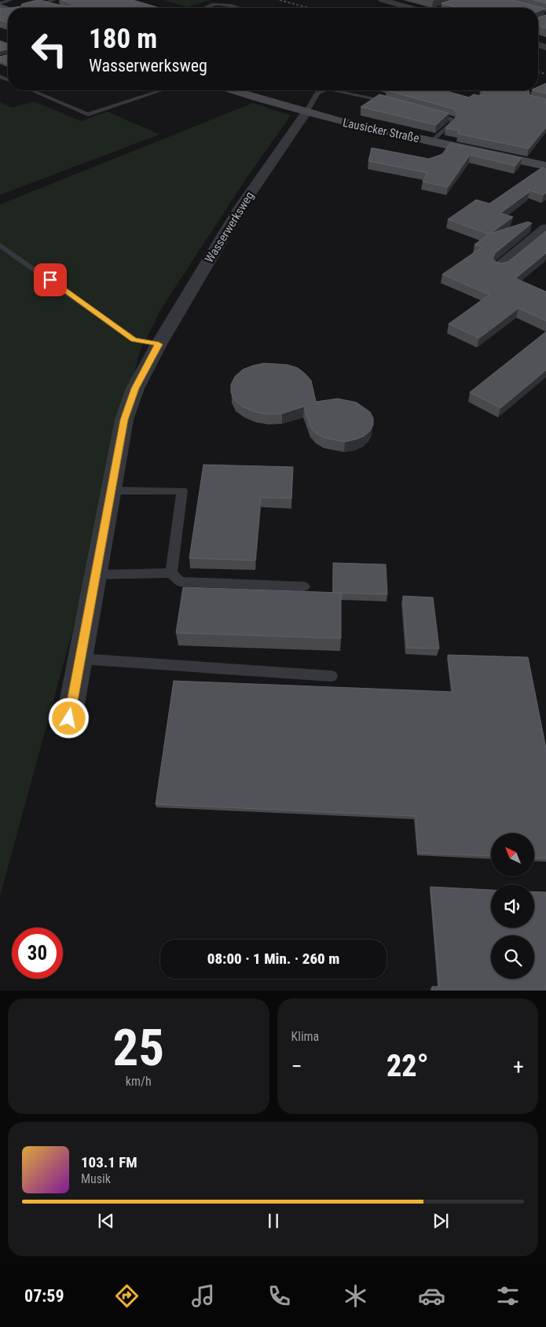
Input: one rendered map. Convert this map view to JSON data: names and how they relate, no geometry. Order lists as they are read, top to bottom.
{
  "streets": {
    "main road": ["Lausicker Straße"],
    "street": ["Wasserwerksweg"]
  },
  "crossings": [
    ["Lausicker Straße", "Wasserwerksweg"]
  ],
  "north": "top left",
  "page": {
    "turn": ["180 m", "Wasserwerksweg"],
    "limit": "30",
    "trip": "08:00 · 1 Min. · 260 m",
    "tile": [
      ["25", "km/h"],
      "Klima"
    ],
    "heat": ["−", "22°", "+"],
    "song": ["103.1 FM", "Musik"],
    "tabs": "07:59"
  }
}
